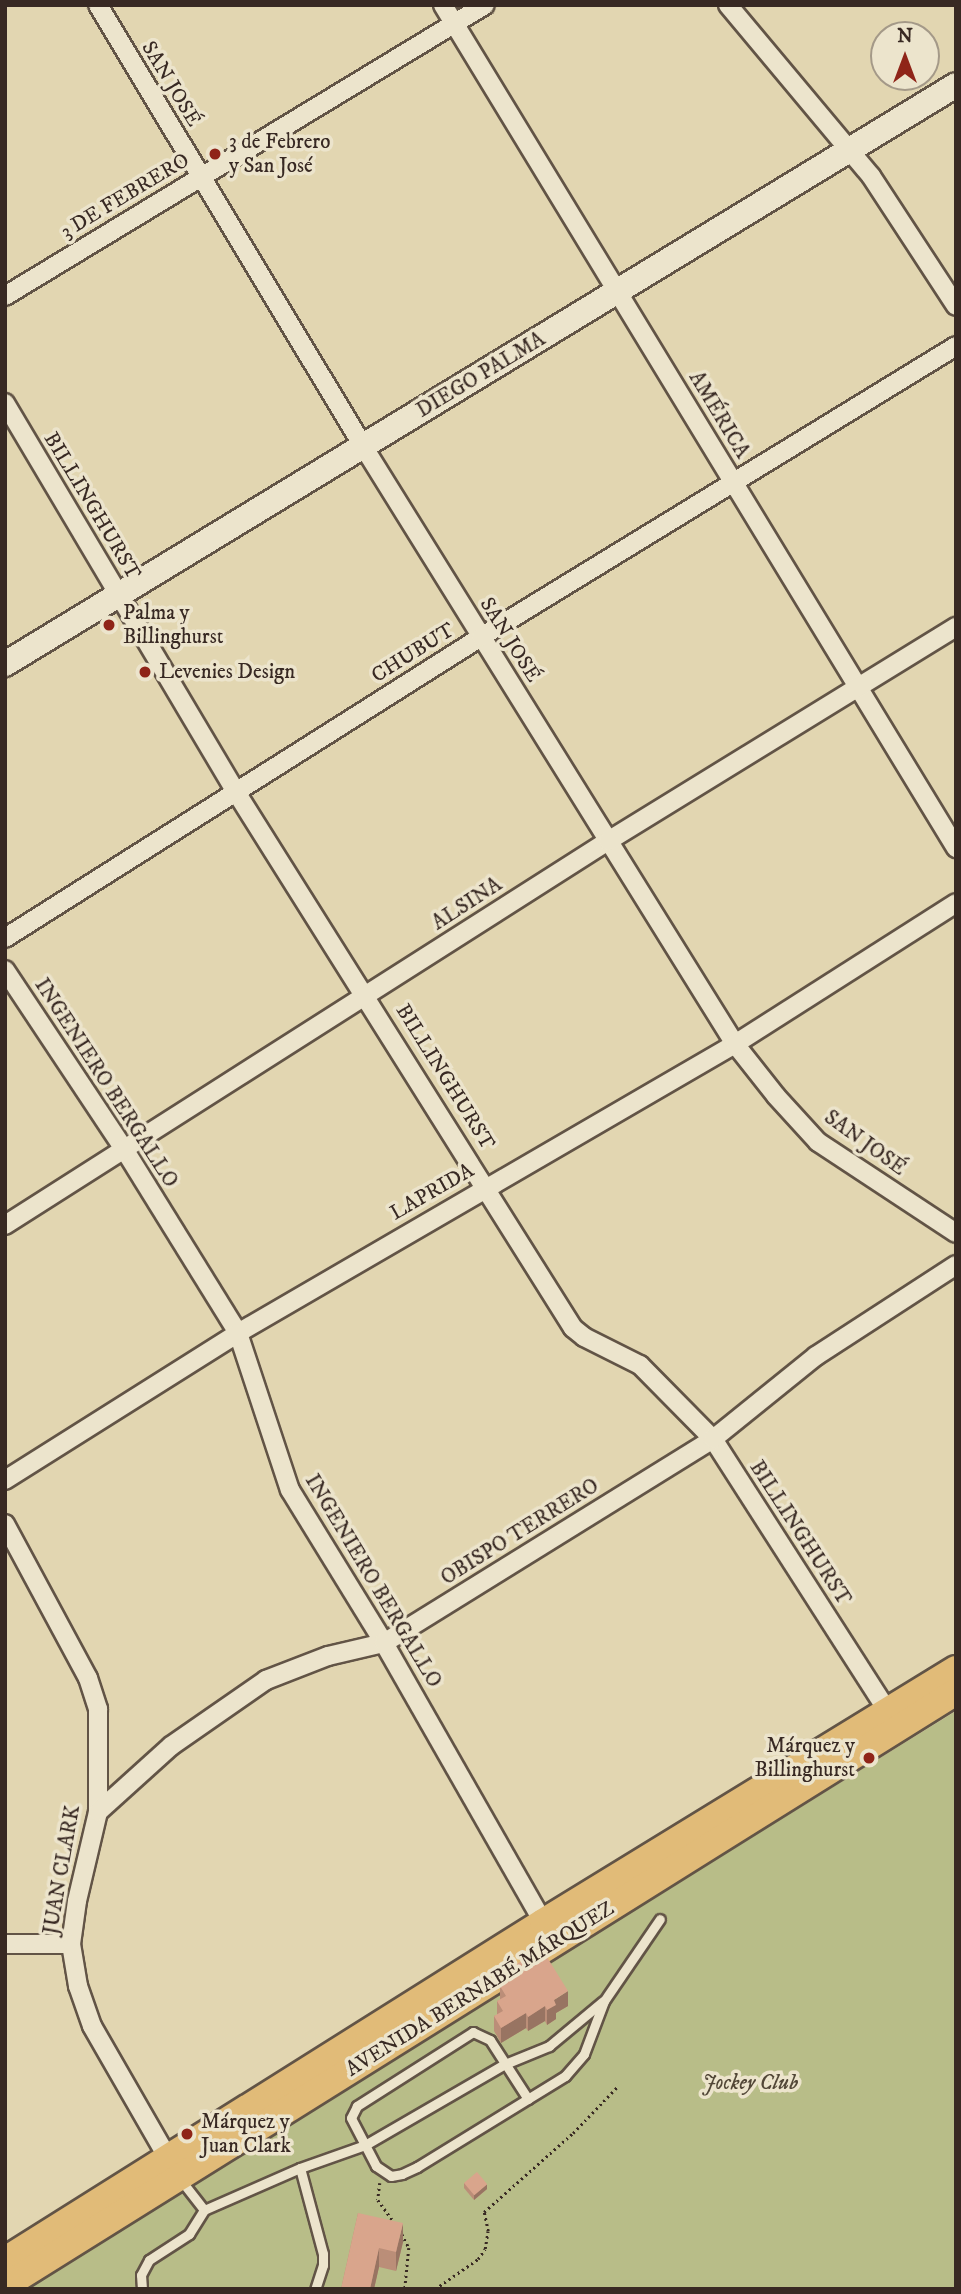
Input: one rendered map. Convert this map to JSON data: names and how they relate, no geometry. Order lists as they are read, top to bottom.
{
  "streets": {
    "main road": ["DIEGO PALMA", "AVENIDA BERNABÉ MÁRQUEZ"],
    "street": [
      "SAN JOSÉ",
      "3 DE FEBRERO",
      "AMÉRICA",
      "BILLINGHURST",
      "CHUBUT",
      "ALSINA",
      "INGENIERO BERGALLO",
      "LAPRIDA",
      "OBISPO TERRERO",
      "JUAN CLARK"
    ]
  },
  "crossings": [
    ["SAN JOSÉ", "3 DE FEBRERO"],
    ["SAN JOSÉ", "DIEGO PALMA"],
    ["SAN JOSÉ", "CHUBUT"],
    ["SAN JOSÉ", "ALSINA"],
    ["SAN JOSÉ", "LAPRIDA"],
    ["3 DE FEBRERO", "AMÉRICA"],
    ["DIEGO PALMA", "AMÉRICA"],
    ["DIEGO PALMA", "BILLINGHURST"],
    ["AMÉRICA", "CHUBUT"],
    ["AMÉRICA", "ALSINA"],
    ["BILLINGHURST", "CHUBUT"],
    ["BILLINGHURST", "ALSINA"],
    ["BILLINGHURST", "LAPRIDA"],
    ["BILLINGHURST", "OBISPO TERRERO"],
    ["BILLINGHURST", "AVENIDA BERNABÉ MÁRQUEZ"],
    ["ALSINA", "INGENIERO BERGALLO"],
    ["INGENIERO BERGALLO", "LAPRIDA"],
    ["INGENIERO BERGALLO", "OBISPO TERRERO"],
    ["INGENIERO BERGALLO", "AVENIDA BERNABÉ MÁRQUEZ"],
    ["OBISPO TERRERO", "JUAN CLARK"],
    ["JUAN CLARK", "AVENIDA BERNABÉ MÁRQUEZ"]
  ],
  "parks": ["Jockey Club"],
  "places": [
    "3 de Febrero y San José",
    "Palma y Billinghurst",
    "Levenies Design",
    "Márquez y Billinghurst",
    "Márquez y Juan Clark"
  ],
  "north": "top"
}
